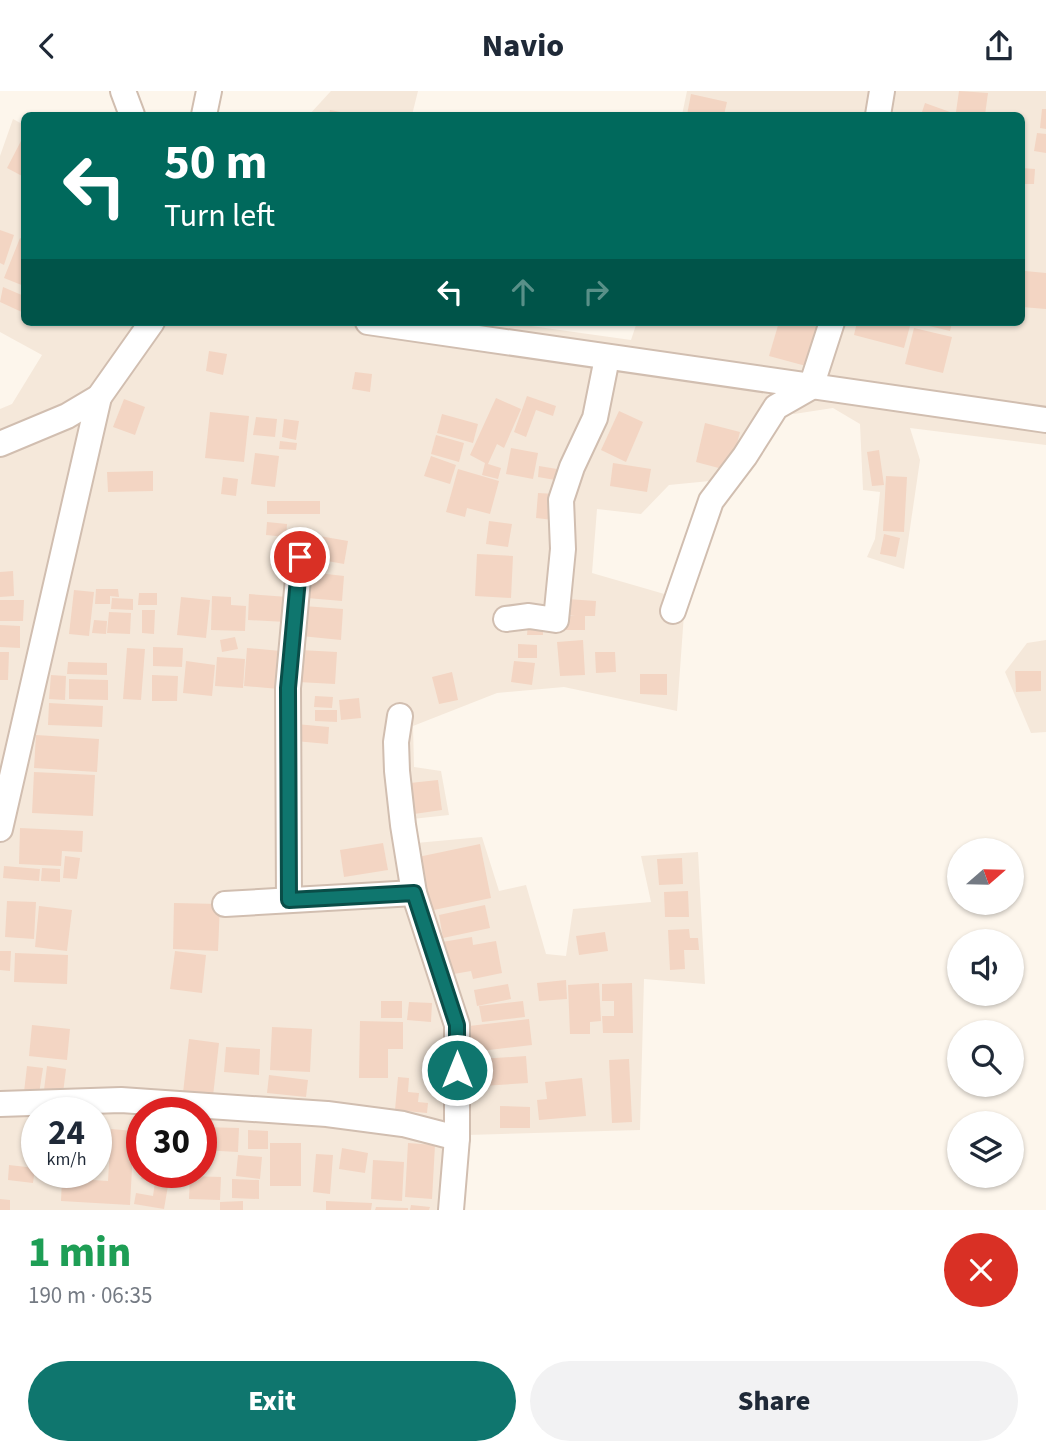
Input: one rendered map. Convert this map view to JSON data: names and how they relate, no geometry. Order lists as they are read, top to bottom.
{
  "north": "right",
  "page": {
    "header": "Navio",
    "turn": ["50 m", "Turn left"],
    "speed": "24 km/h",
    "limit": "30",
    "heading": ["1 min", "190 m · 06:35"],
    "buttons": ["Exit", "Share"]
  }
}
